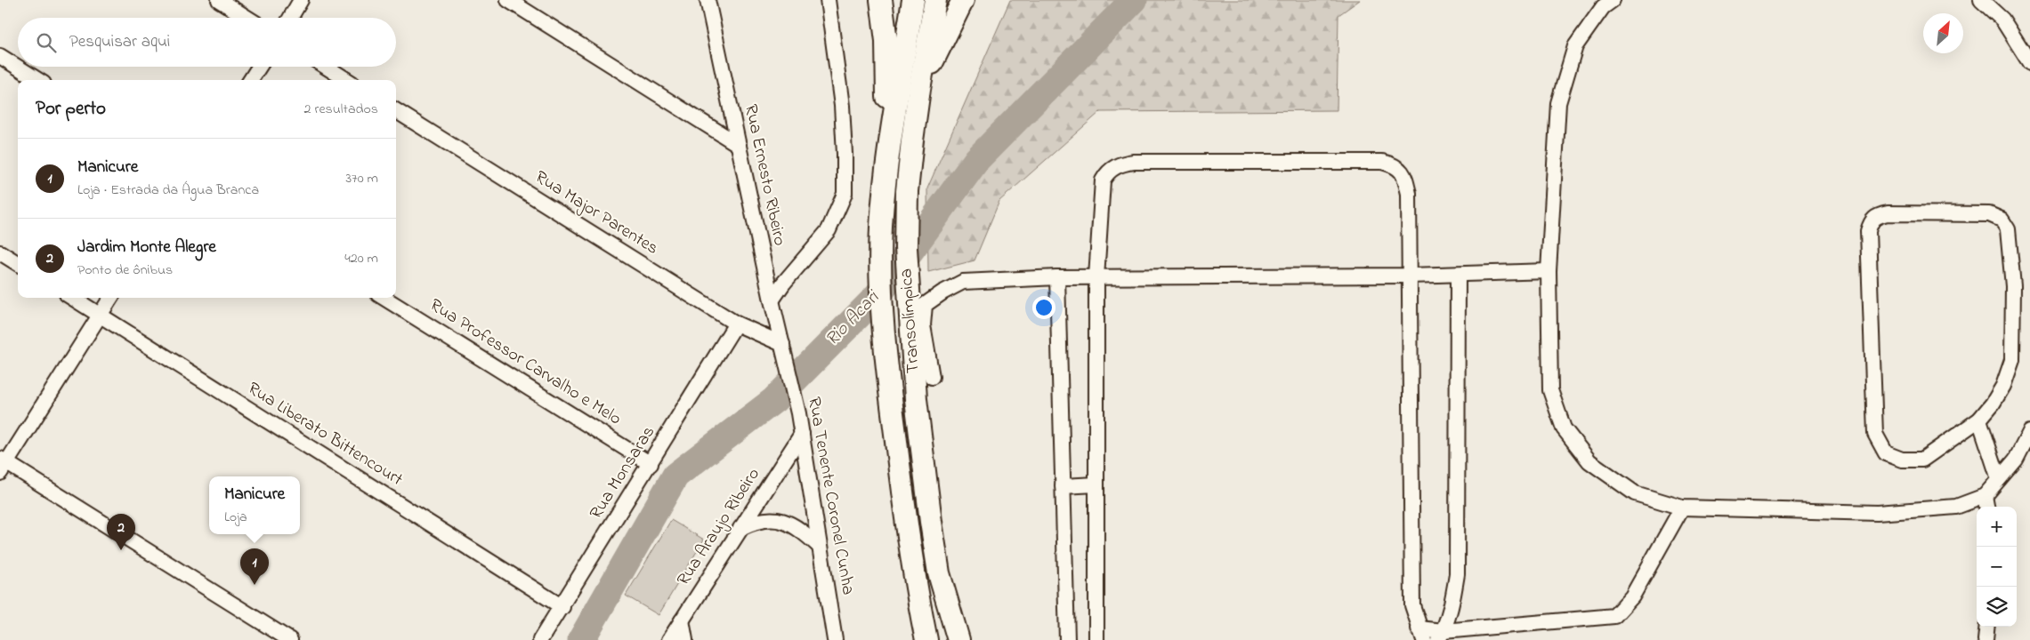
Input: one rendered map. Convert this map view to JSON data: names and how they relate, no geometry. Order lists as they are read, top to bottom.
{
  "streets": {
    "highway": ["TransOlímpica"],
    "street": [
      "Rua Ernesto Ribeiro",
      "Rua Major Parentes",
      "Rua Professor Carvalho e Melo",
      "Rua Liberato Bittencourt",
      "Rua Monsaras",
      "Rua Tenente Coronel Cunha",
      "Rua Araujo Ribeiro"
    ]
  },
  "crossings": [
    ["Rua Ernesto Ribeiro", "Rua Major Parentes"],
    ["Rua Ernesto Ribeiro", "Rua Tenente Coronel Cunha"],
    ["Rua Major Parentes", "Rua Monsaras"],
    ["Rua Professor Carvalho e Melo", "Rua Monsaras"],
    ["Rua Liberato Bittencourt", "Rua Monsaras"],
    ["Rua Tenente Coronel Cunha", "Rua Araujo Ribeiro"]
  ],
  "water": ["Rio Acari"],
  "north": "top right",
  "page": {
    "search": "Pesquisar aqui",
    "heading": ["Por perto", "2 resultados"],
    "list": [
      {
        "mark": "1",
        "name": "Manicure",
        "note": "Loja · Estrada da Água Branca",
        "value": "370 m"
      },
      {
        "mark": "2",
        "name": "Jardim Monte Alegre",
        "note": "Ponto de ônibus",
        "value": "420 m"
      }
    ],
    "popup": ["Manicure", "Loja"],
    "map_buttons": ["+", "−"],
    "pins": ["2", "1"]
  }
}
